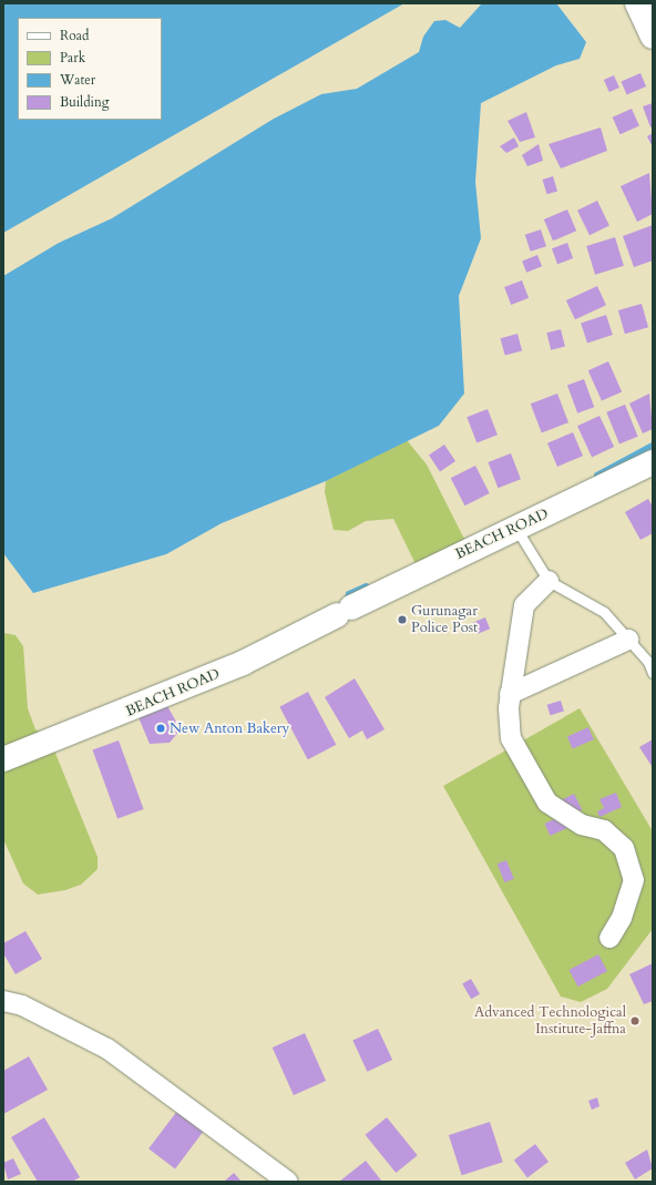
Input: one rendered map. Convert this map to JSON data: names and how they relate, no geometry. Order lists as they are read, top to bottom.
{
  "streets": {
    "main road": ["BEACH ROAD"]
  },
  "places": ["Gurunagar Police Post", "New Anton Bakery", "Advanced Technological Institute-Jaffna"],
  "legend": [
    "Road",
    "Park",
    "Water",
    "Building"
  ]
}
